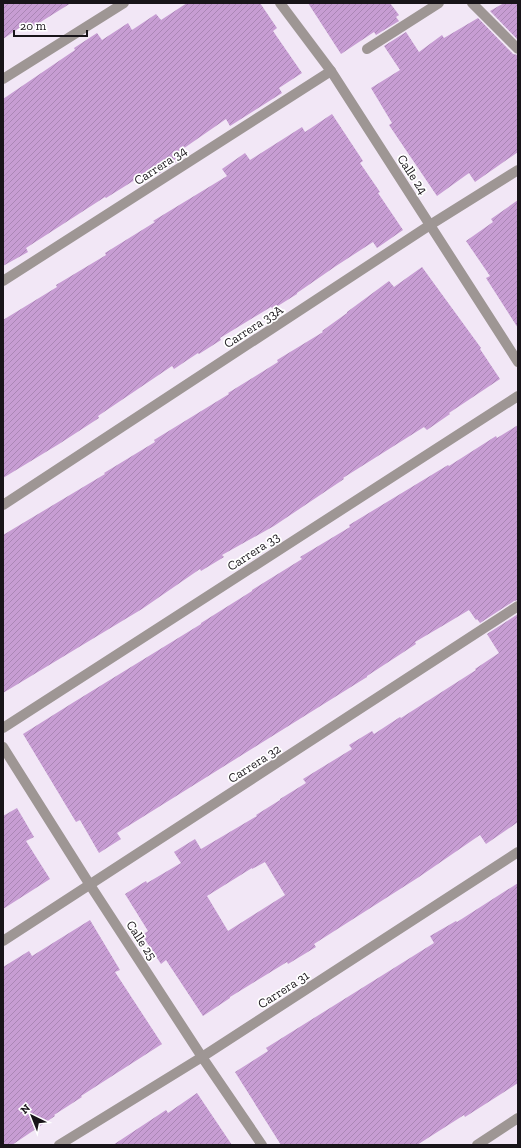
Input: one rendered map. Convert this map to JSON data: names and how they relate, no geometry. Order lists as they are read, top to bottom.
{
  "streets": {
    "street": [
      "Carrera 34",
      "Calle 24",
      "Carrera 33A",
      "Carrera 33",
      "Carrera 32",
      "Calle 25",
      "Carrera 31"
    ]
  },
  "crossings": [
    ["Carrera 34", "Calle 24"],
    ["Calle 24", "Carrera 33A"],
    ["Carrera 32", "Calle 25"],
    ["Calle 25", "Carrera 31"]
  ],
  "scale_bar": "20 m",
  "north": "top left"
}
